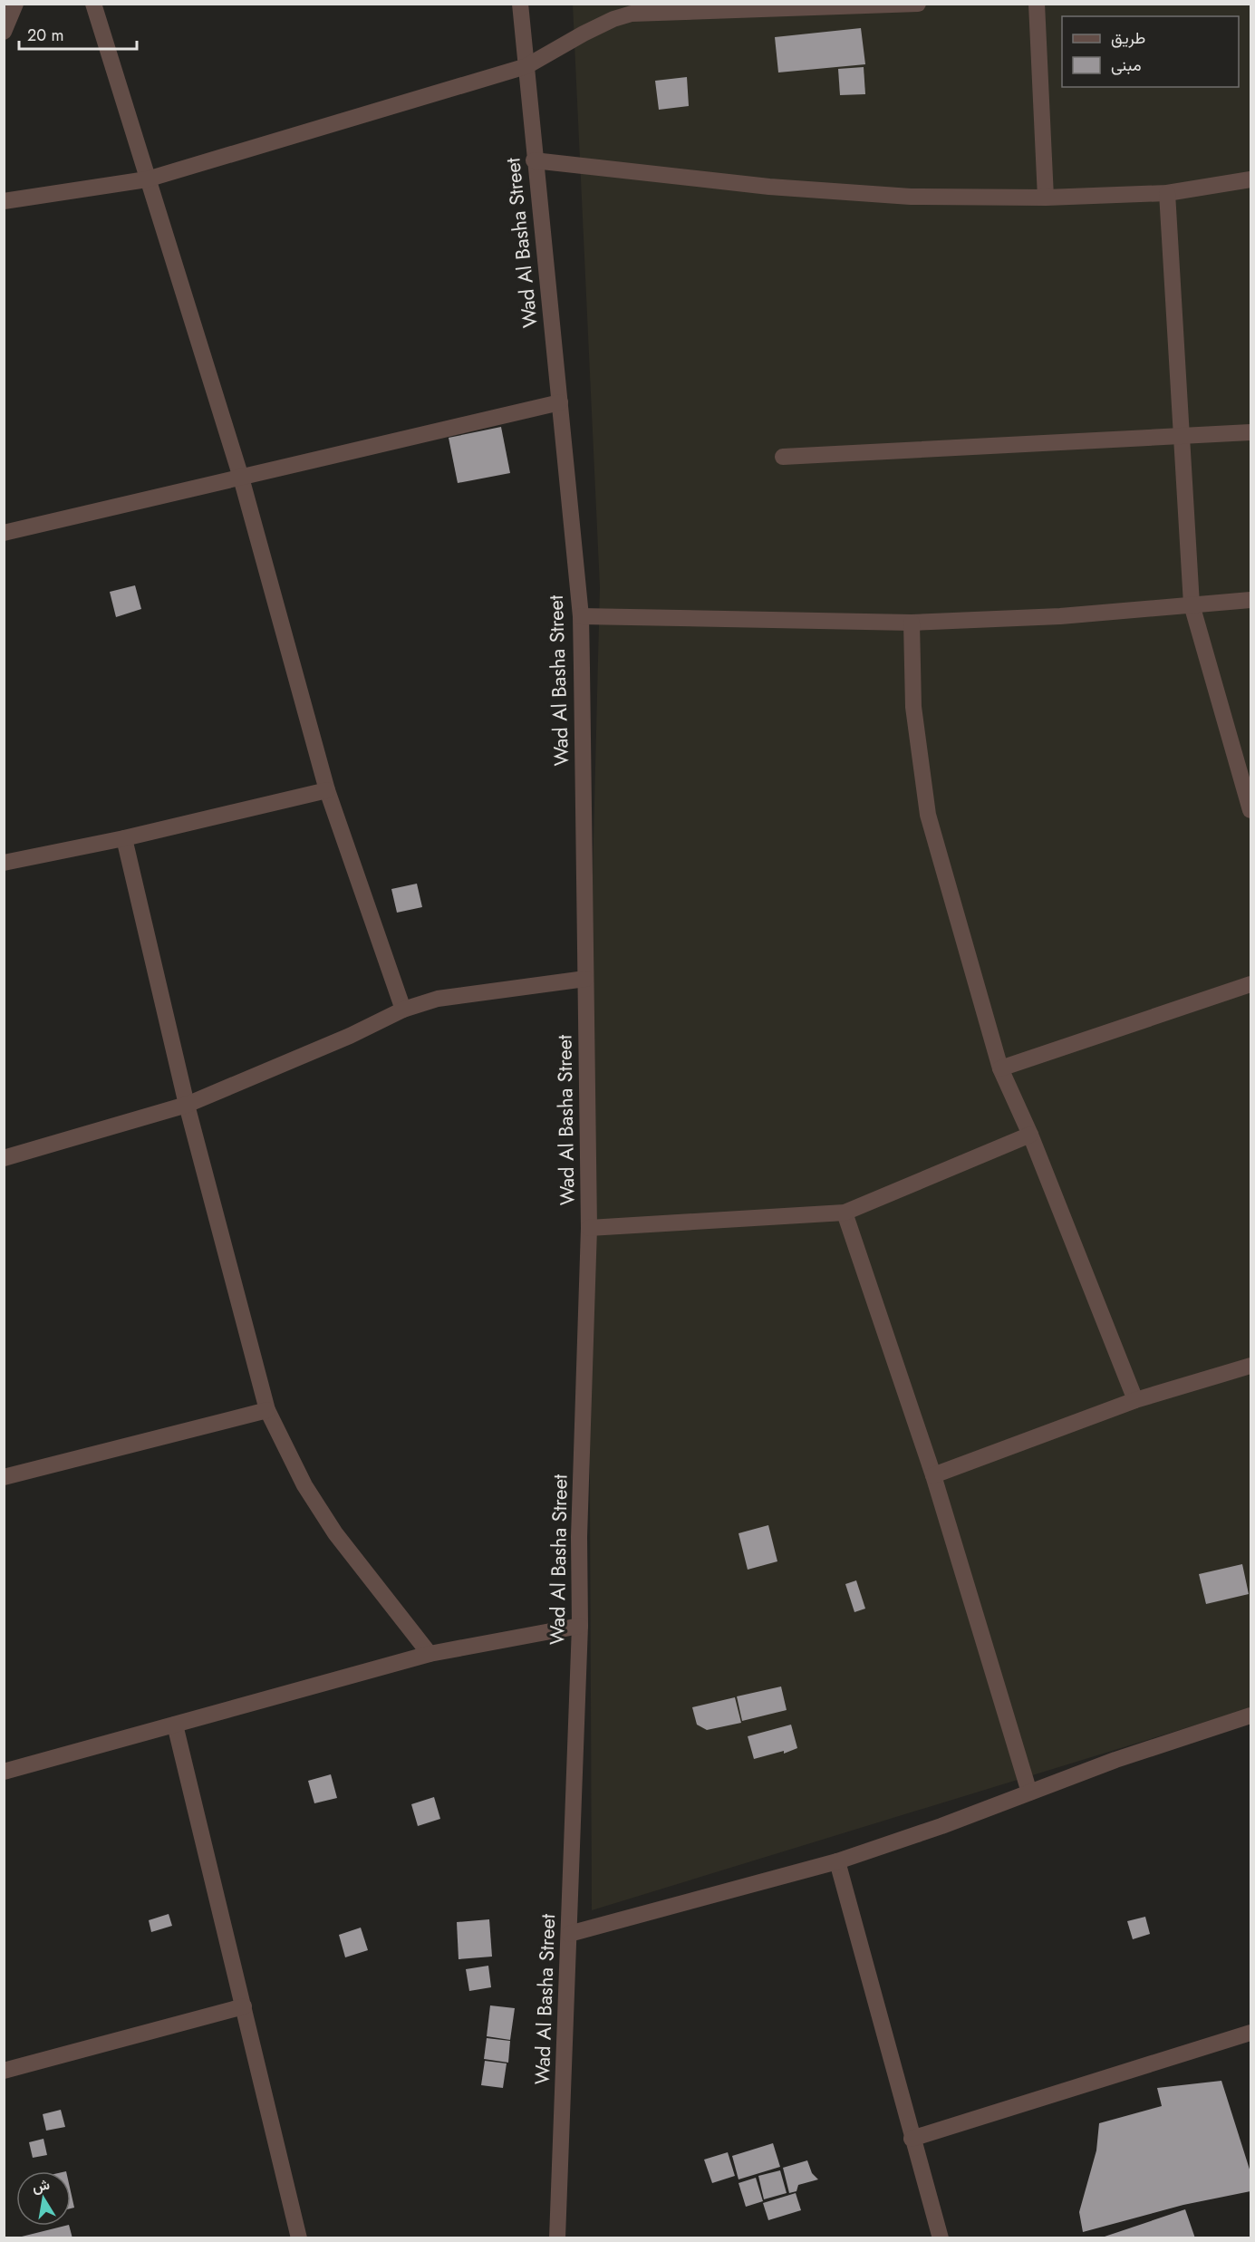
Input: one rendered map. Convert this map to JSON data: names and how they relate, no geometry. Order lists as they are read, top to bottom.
{
  "streets": {
    "street": ["Wad Al Basha Street"]
  },
  "legend": ["طريق", "مبنى"],
  "scale_bar": "20 m",
  "north": "top"
}
